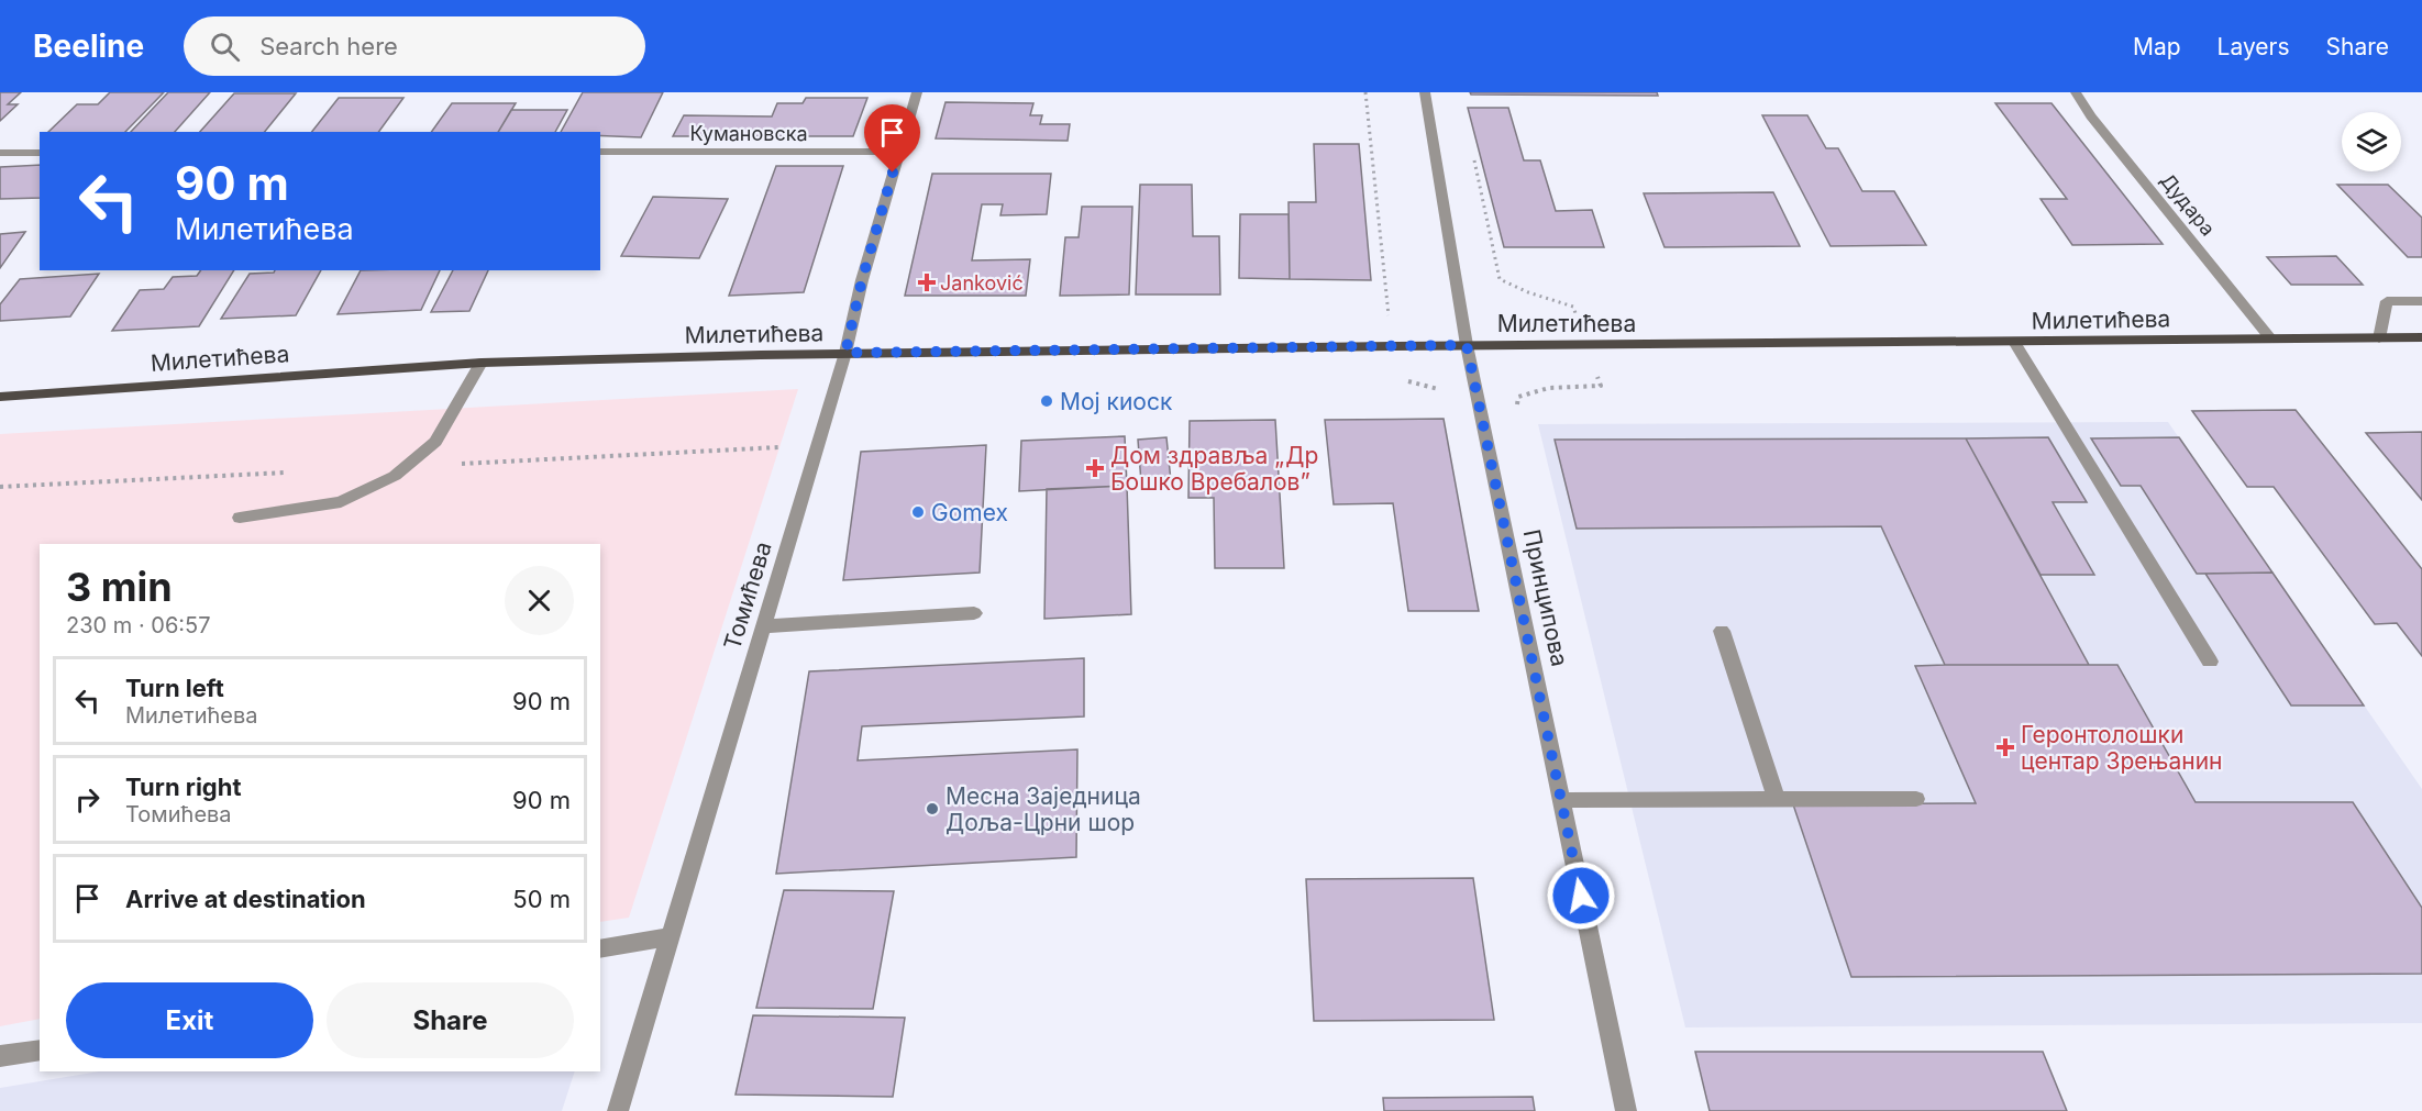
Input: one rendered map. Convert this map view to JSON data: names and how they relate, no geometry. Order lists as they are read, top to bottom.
{
  "streets": {
    "main road": ["Милетићева"],
    "street": [
      "Кумановска",
      "Дудара",
      "Томићева",
      "Принципова"
    ]
  },
  "crossings": [
    ["Кумановска", "Томићева"],
    ["Дудара", "Милетићева"],
    ["Милетићева", "Томићева"],
    ["Милетићева", "Принципова"]
  ],
  "places": {
    "health": ["Janković", "Дом здравља „Др Бошко Вребалов”", "Геронтолошки центар Зрењанин"],
    "other": ["Мој киоск", "Gomex", "Месна Заједница Доља-Црни шор"]
  },
  "page": {
    "header": "Beeline",
    "search": "Search here",
    "nav": ["Map", "Layers", "Share"],
    "turn": ["90 m", "Милетићева"],
    "heading": ["3 min", "230 m · 06:57"],
    "list": [
      {
        "name": "Turn left",
        "note": "Милетићева",
        "value": "90 m"
      },
      {
        "name": "Turn right",
        "note": "Томићева",
        "value": "90 m"
      },
      {
        "name": "Arrive at destination",
        "value": "50 m"
      }
    ],
    "buttons": ["Exit", "Share"]
  }
}
